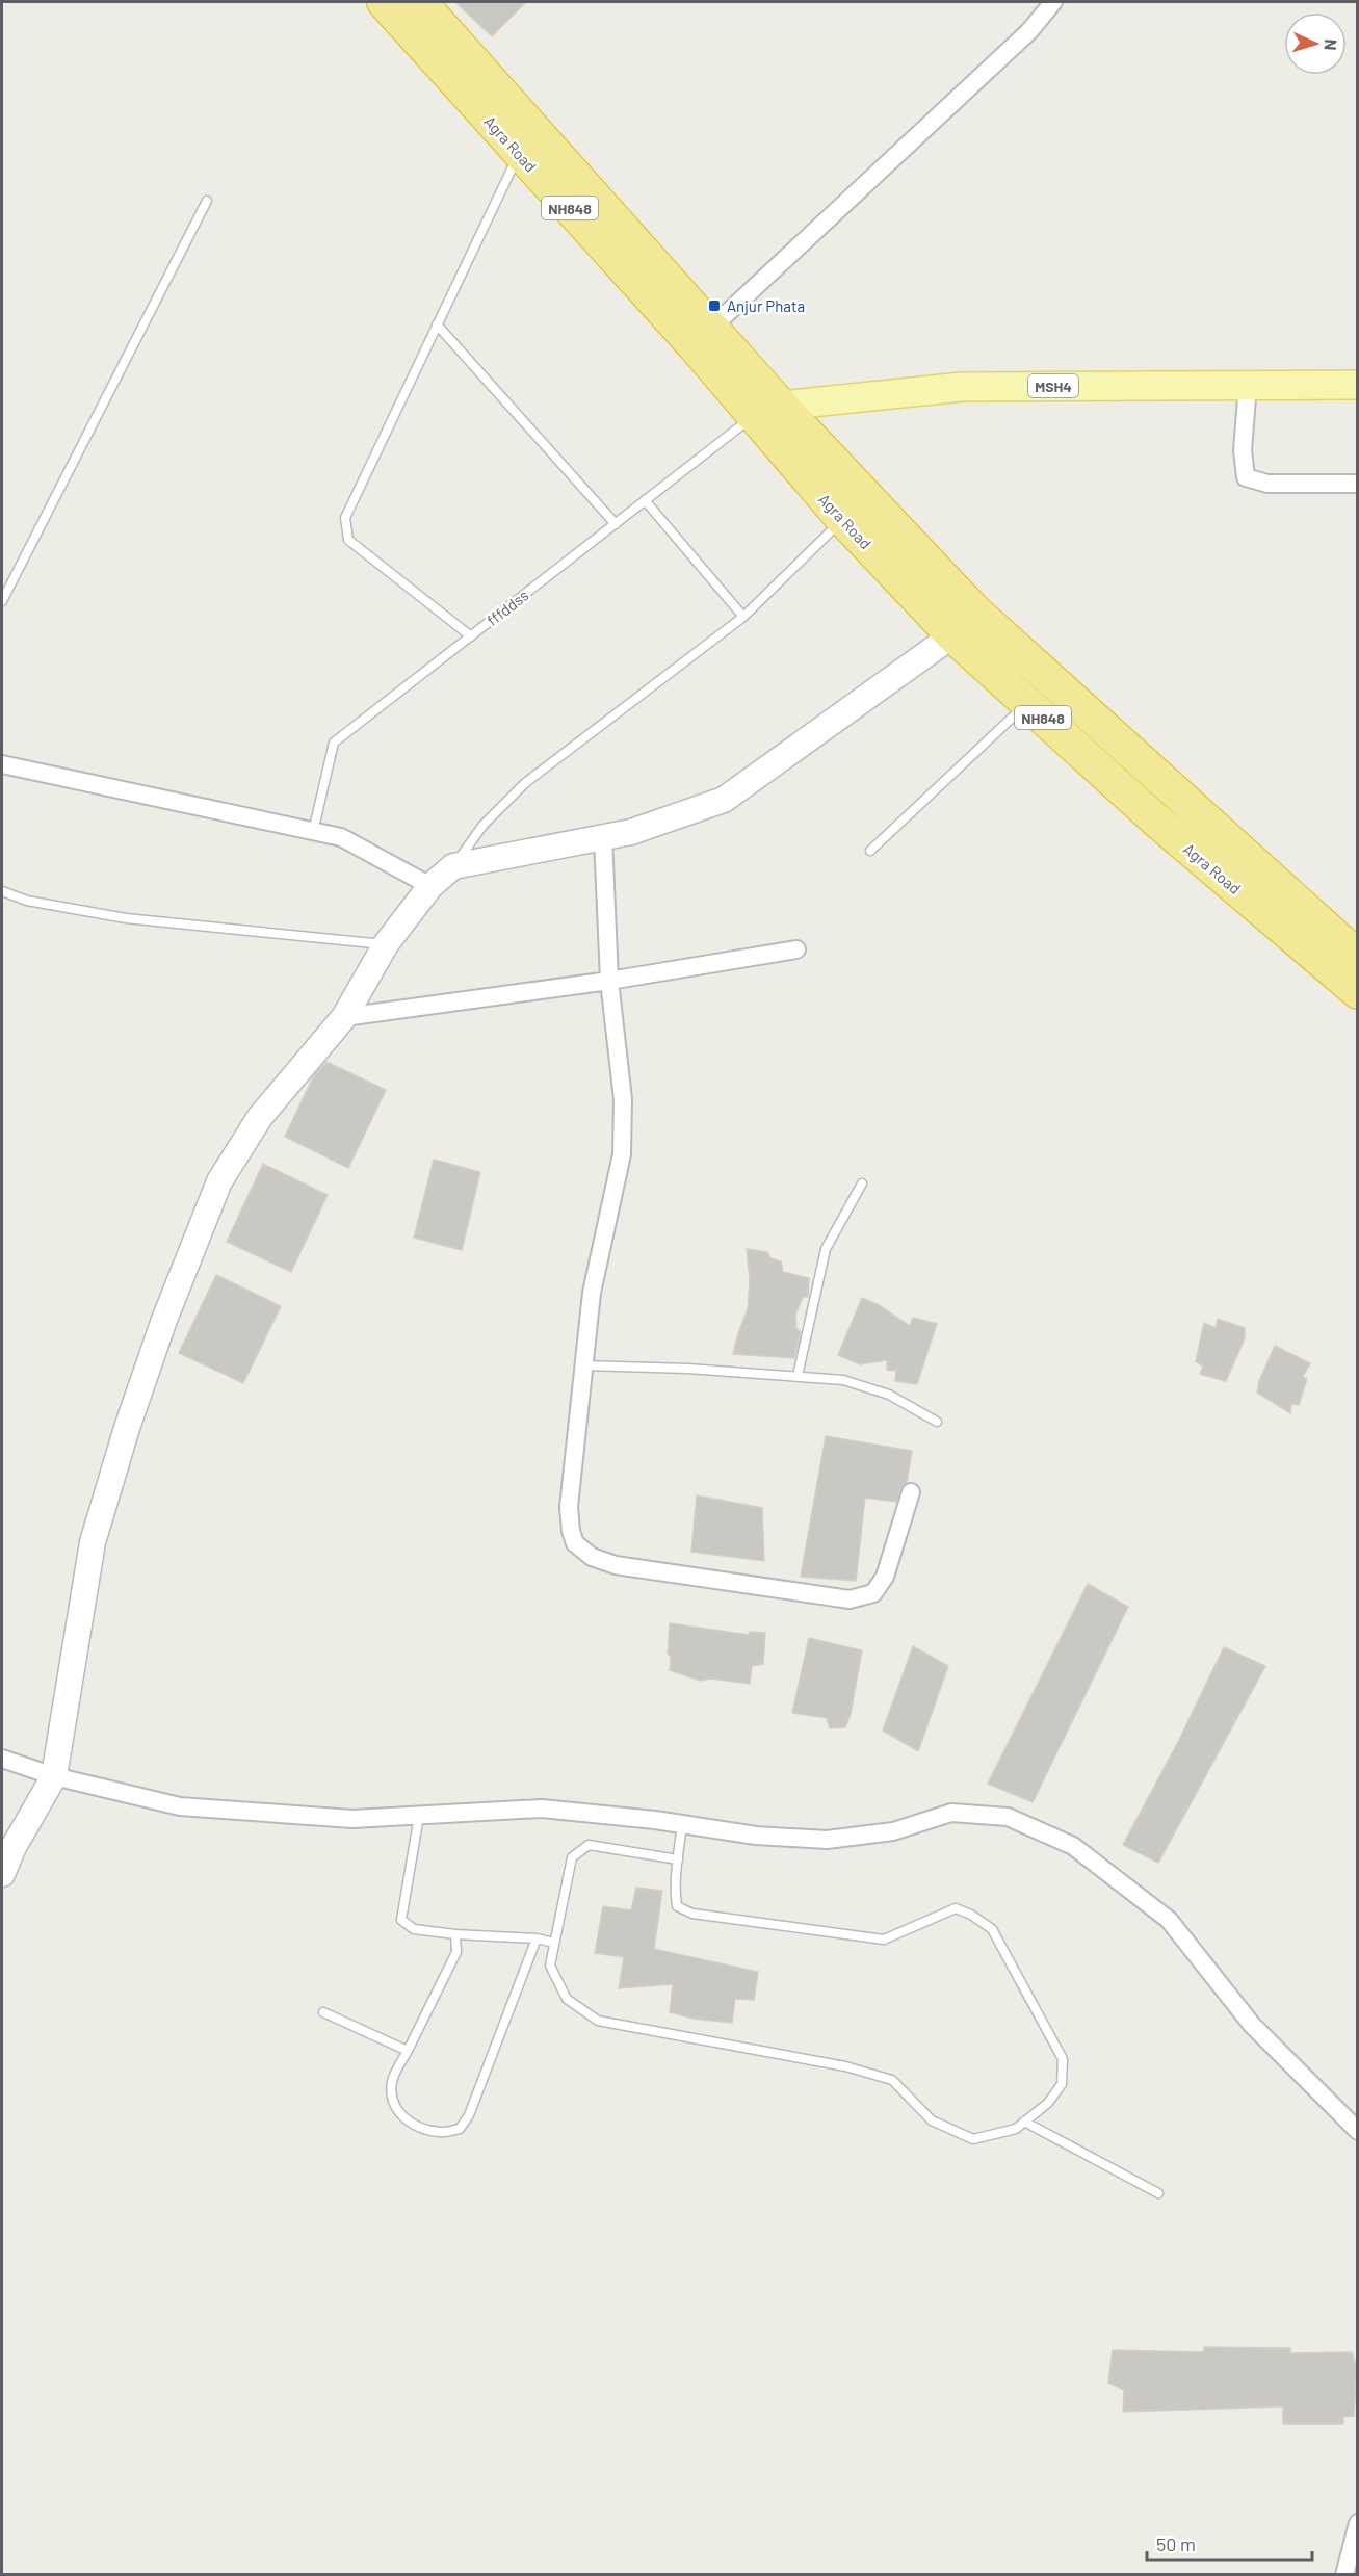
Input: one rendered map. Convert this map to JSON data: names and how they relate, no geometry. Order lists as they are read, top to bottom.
{
  "streets": {
    "highway": ["Agra Road", "NH848"],
    "main road": ["MSH4"],
    "lane": ["fffddss"]
  },
  "crossings": [
    ["Agra Road", "NH848"],
    ["Agra Road", "MSH4"],
    ["Agra Road", "fffddss"],
    ["NH848", "MSH4"],
    ["NH848", "fffddss"],
    ["MSH4", "fffddss"]
  ],
  "places": {
    "transit": ["Anjur Phata"]
  },
  "scale_bar": "50 m",
  "north": "right"
}
